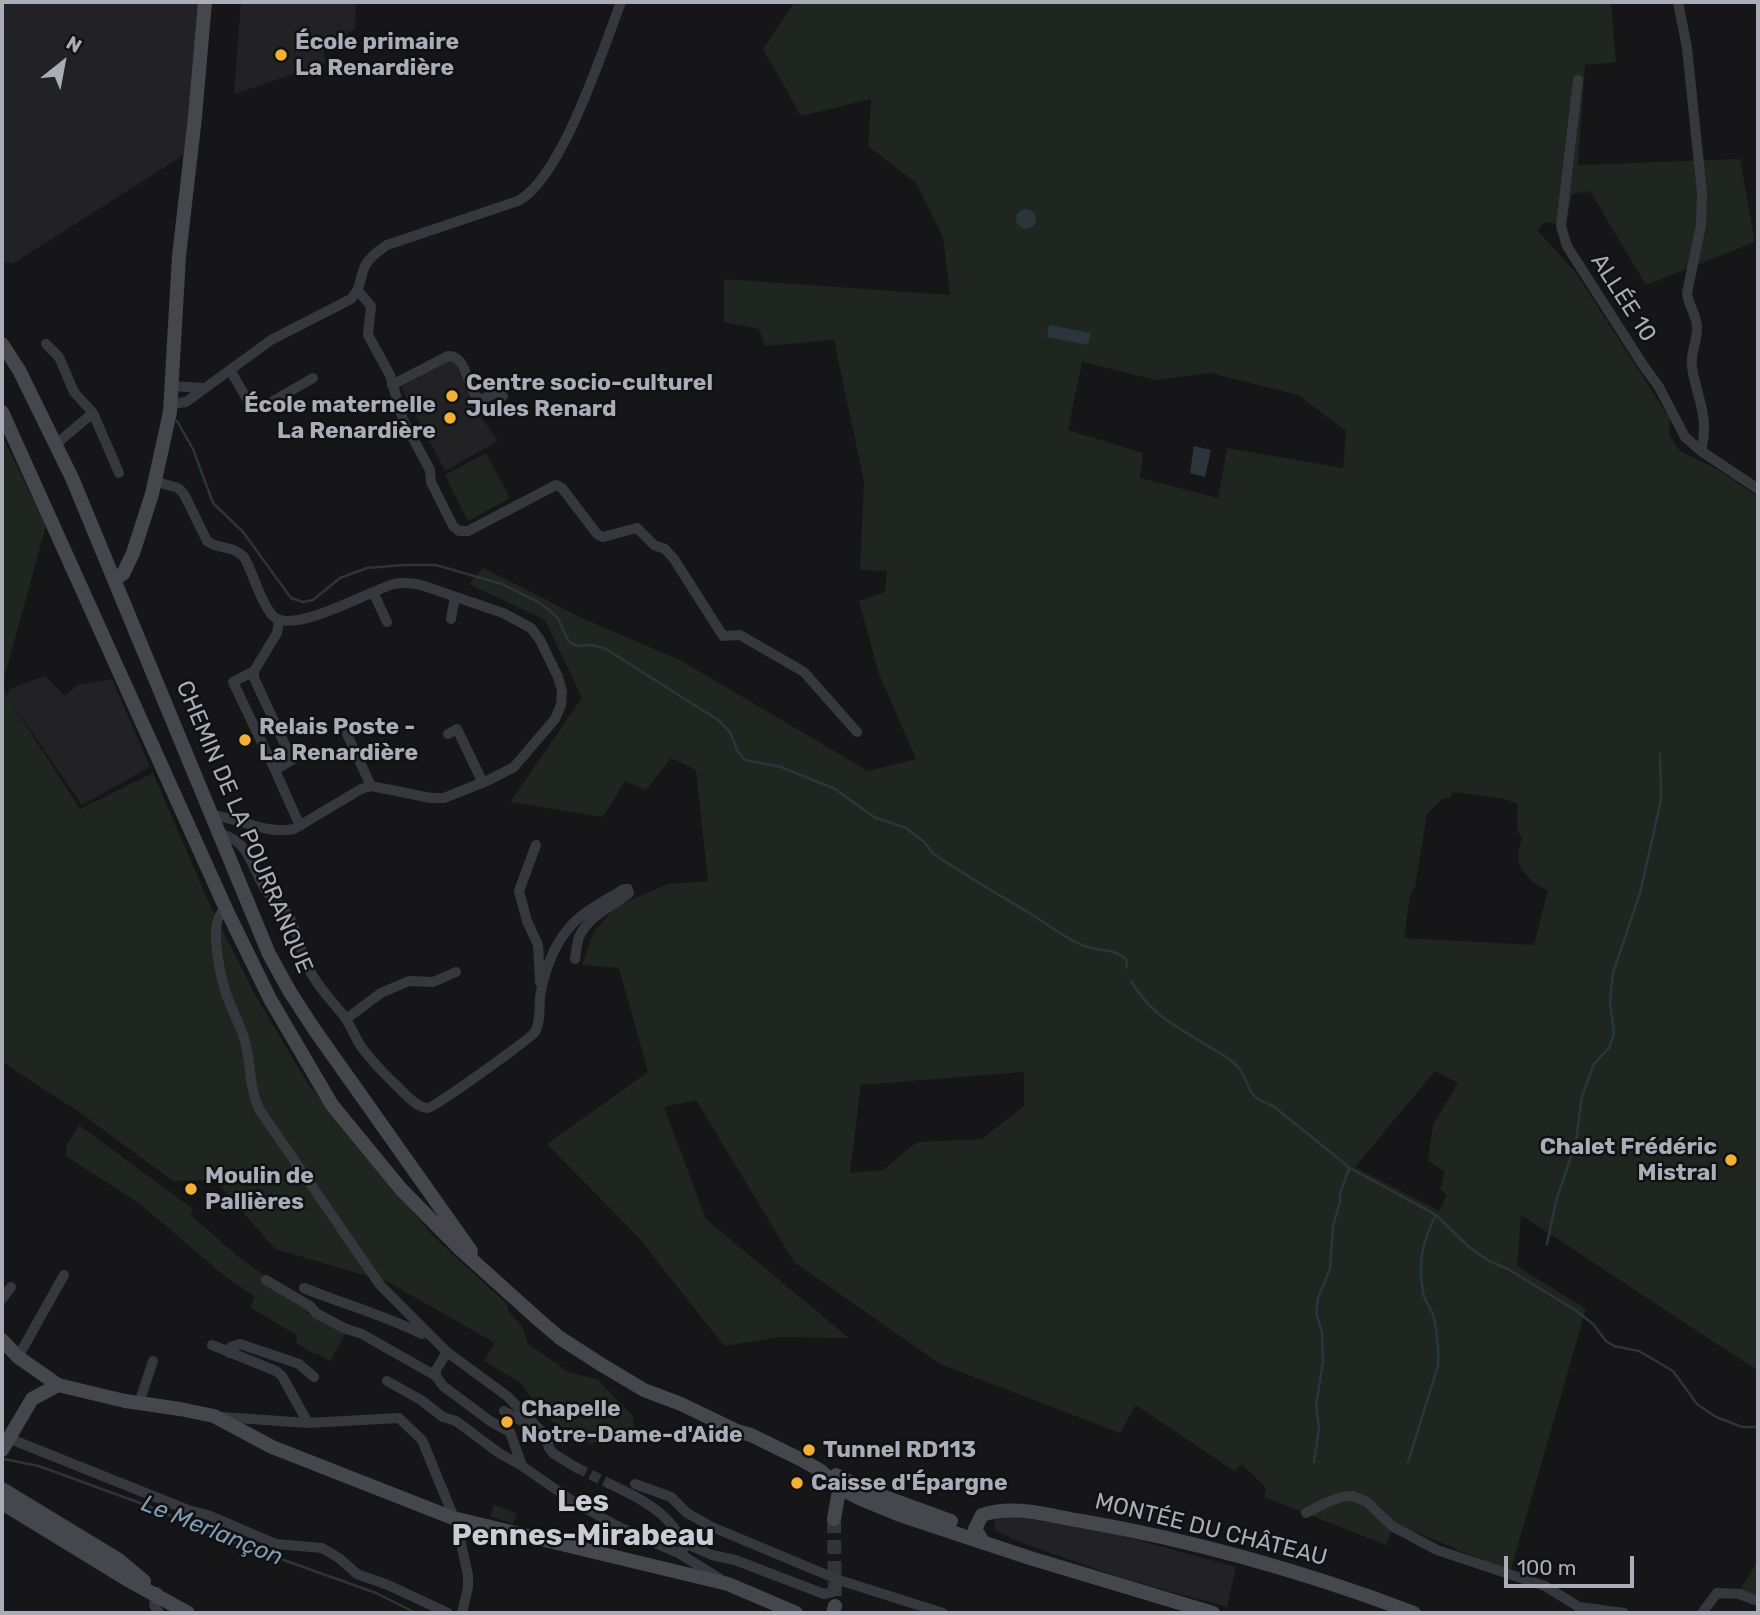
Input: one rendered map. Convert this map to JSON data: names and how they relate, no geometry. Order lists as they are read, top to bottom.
{
  "streets": {
    "street": ["ALLÉE 10", "CHEMIN DE LA POURRANQUE", "MONTÉE DU CHÂTEAU"]
  },
  "districts": ["Les Pennes-Mirabeau"],
  "water": ["Le Merlançon"],
  "places": [
    "École primaire La Renardière",
    "Centre socio-culturel Jules Renard",
    "École maternelle La Renardière",
    "Relais Poste - La Renardière",
    "Chalet Frédéric Mistral",
    "Moulin de Pallières",
    "Chapelle Notre-Dame-d'Aide",
    "Tunnel RD113",
    "Caisse d'Épargne"
  ],
  "scale_bar": "100 m",
  "north": "top right"
}
